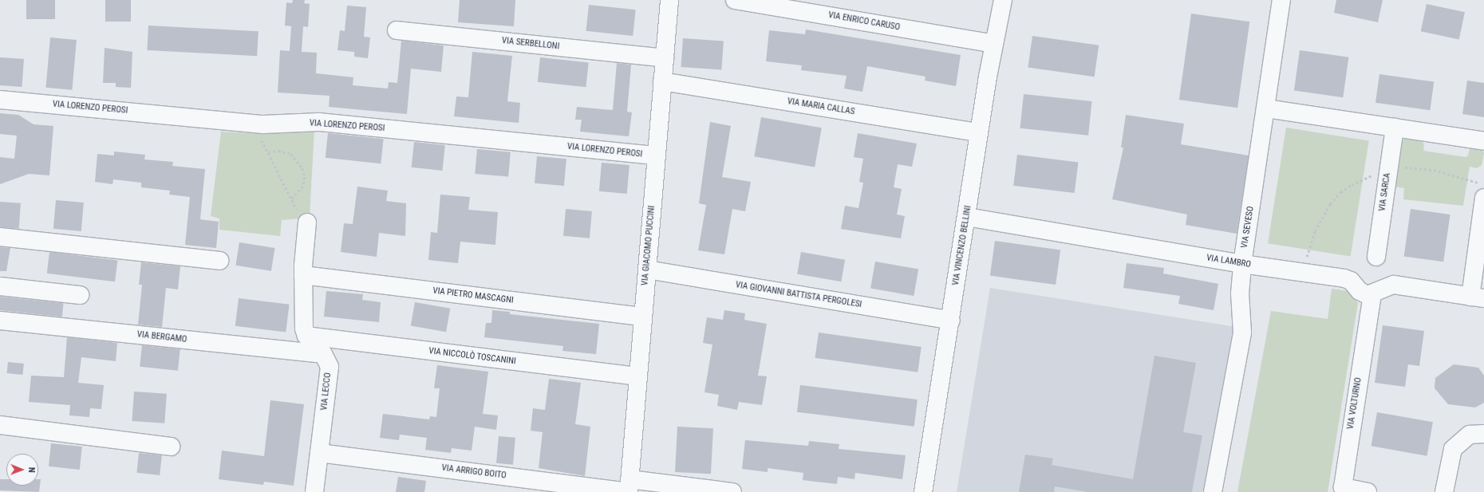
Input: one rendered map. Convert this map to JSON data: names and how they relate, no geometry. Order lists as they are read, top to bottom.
{
  "streets": {
    "street": [
      "VIA ENRICO CARUSO",
      "VIA SERBELLONI",
      "VIA MARIA CALLAS",
      "VIA LORENZO PEROSI",
      "VIA SARCA",
      "VIA SEVESO",
      "VIA GIACOMO PUCCINI",
      "VIA VINCENZO BELLINI",
      "VIA LAMBRO",
      "VIA GIOVANNI BATTISTA PERGOLESI",
      "VIA PIETRO MASCAGNI",
      "VIA BERGAMO",
      "VIA NICCOLÒ TOSCANINI",
      "VIA LECCO",
      "VIA VOLTURNO",
      "VIA ARRIGO BOITO"
    ]
  },
  "crossings": [
    ["VIA ENRICO CARUSO", "VIA VINCENZO BELLINI"],
    ["VIA SERBELLONI", "VIA GIACOMO PUCCINI"],
    ["VIA MARIA CALLAS", "VIA GIACOMO PUCCINI"],
    ["VIA MARIA CALLAS", "VIA VINCENZO BELLINI"],
    ["VIA LORENZO PEROSI", "VIA GIACOMO PUCCINI"],
    ["VIA SEVESO", "VIA LAMBRO"],
    ["VIA GIACOMO PUCCINI", "VIA GIOVANNI BATTISTA PERGOLESI"],
    ["VIA GIACOMO PUCCINI", "VIA PIETRO MASCAGNI"],
    ["VIA GIACOMO PUCCINI", "VIA NICCOLÒ TOSCANINI"],
    ["VIA GIACOMO PUCCINI", "VIA ARRIGO BOITO"],
    ["VIA VINCENZO BELLINI", "VIA LAMBRO"],
    ["VIA VINCENZO BELLINI", "VIA GIOVANNI BATTISTA PERGOLESI"],
    ["VIA LAMBRO", "VIA VOLTURNO"],
    ["VIA BERGAMO", "VIA LECCO"],
    ["VIA NICCOLÒ TOSCANINI", "VIA LECCO"],
    ["VIA LECCO", "VIA ARRIGO BOITO"]
  ],
  "north": "right"
}
